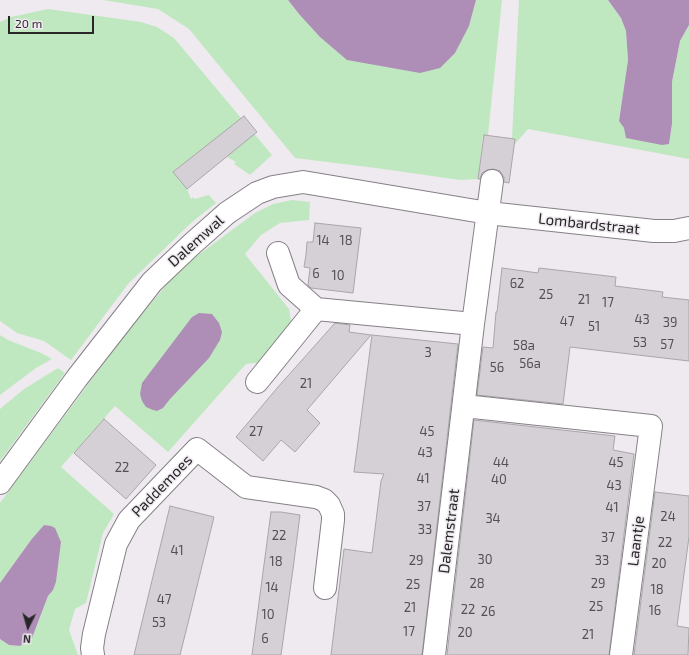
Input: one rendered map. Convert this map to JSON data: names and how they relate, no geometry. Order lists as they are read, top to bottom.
{
  "streets": {
    "street": [
      "Lombardstraat",
      "Dalemwal",
      "Paddemoes",
      "Dalemstraat",
      "Laantje"
    ]
  },
  "crossings": [
    ["Lombardstraat", "Dalemwal"],
    ["Lombardstraat", "Dalemstraat"],
    ["Dalemwal", "Dalemstraat"],
    ["Dalemstraat", "Laantje"]
  ],
  "house_numbers": [
    "14",
    "18",
    "6",
    "10",
    "62",
    "25",
    "21",
    "17",
    "43",
    "47",
    "39",
    "51",
    "53",
    "57",
    "58a",
    "3",
    "56a",
    "56",
    "21",
    "27",
    "45",
    "43",
    "44",
    "45",
    "22",
    "41",
    "40",
    "43",
    "37",
    "41",
    "24",
    "34",
    "33",
    "22",
    "37",
    "22",
    "41",
    "30",
    "29",
    "33",
    "18",
    "20",
    "28",
    "29",
    "25",
    "14",
    "18",
    "47",
    "25",
    "21",
    "22",
    "16",
    "26",
    "10",
    "53",
    "17",
    "20",
    "21",
    "6"
  ],
  "scale_bar": "20 m",
  "north": "bottom"
}
